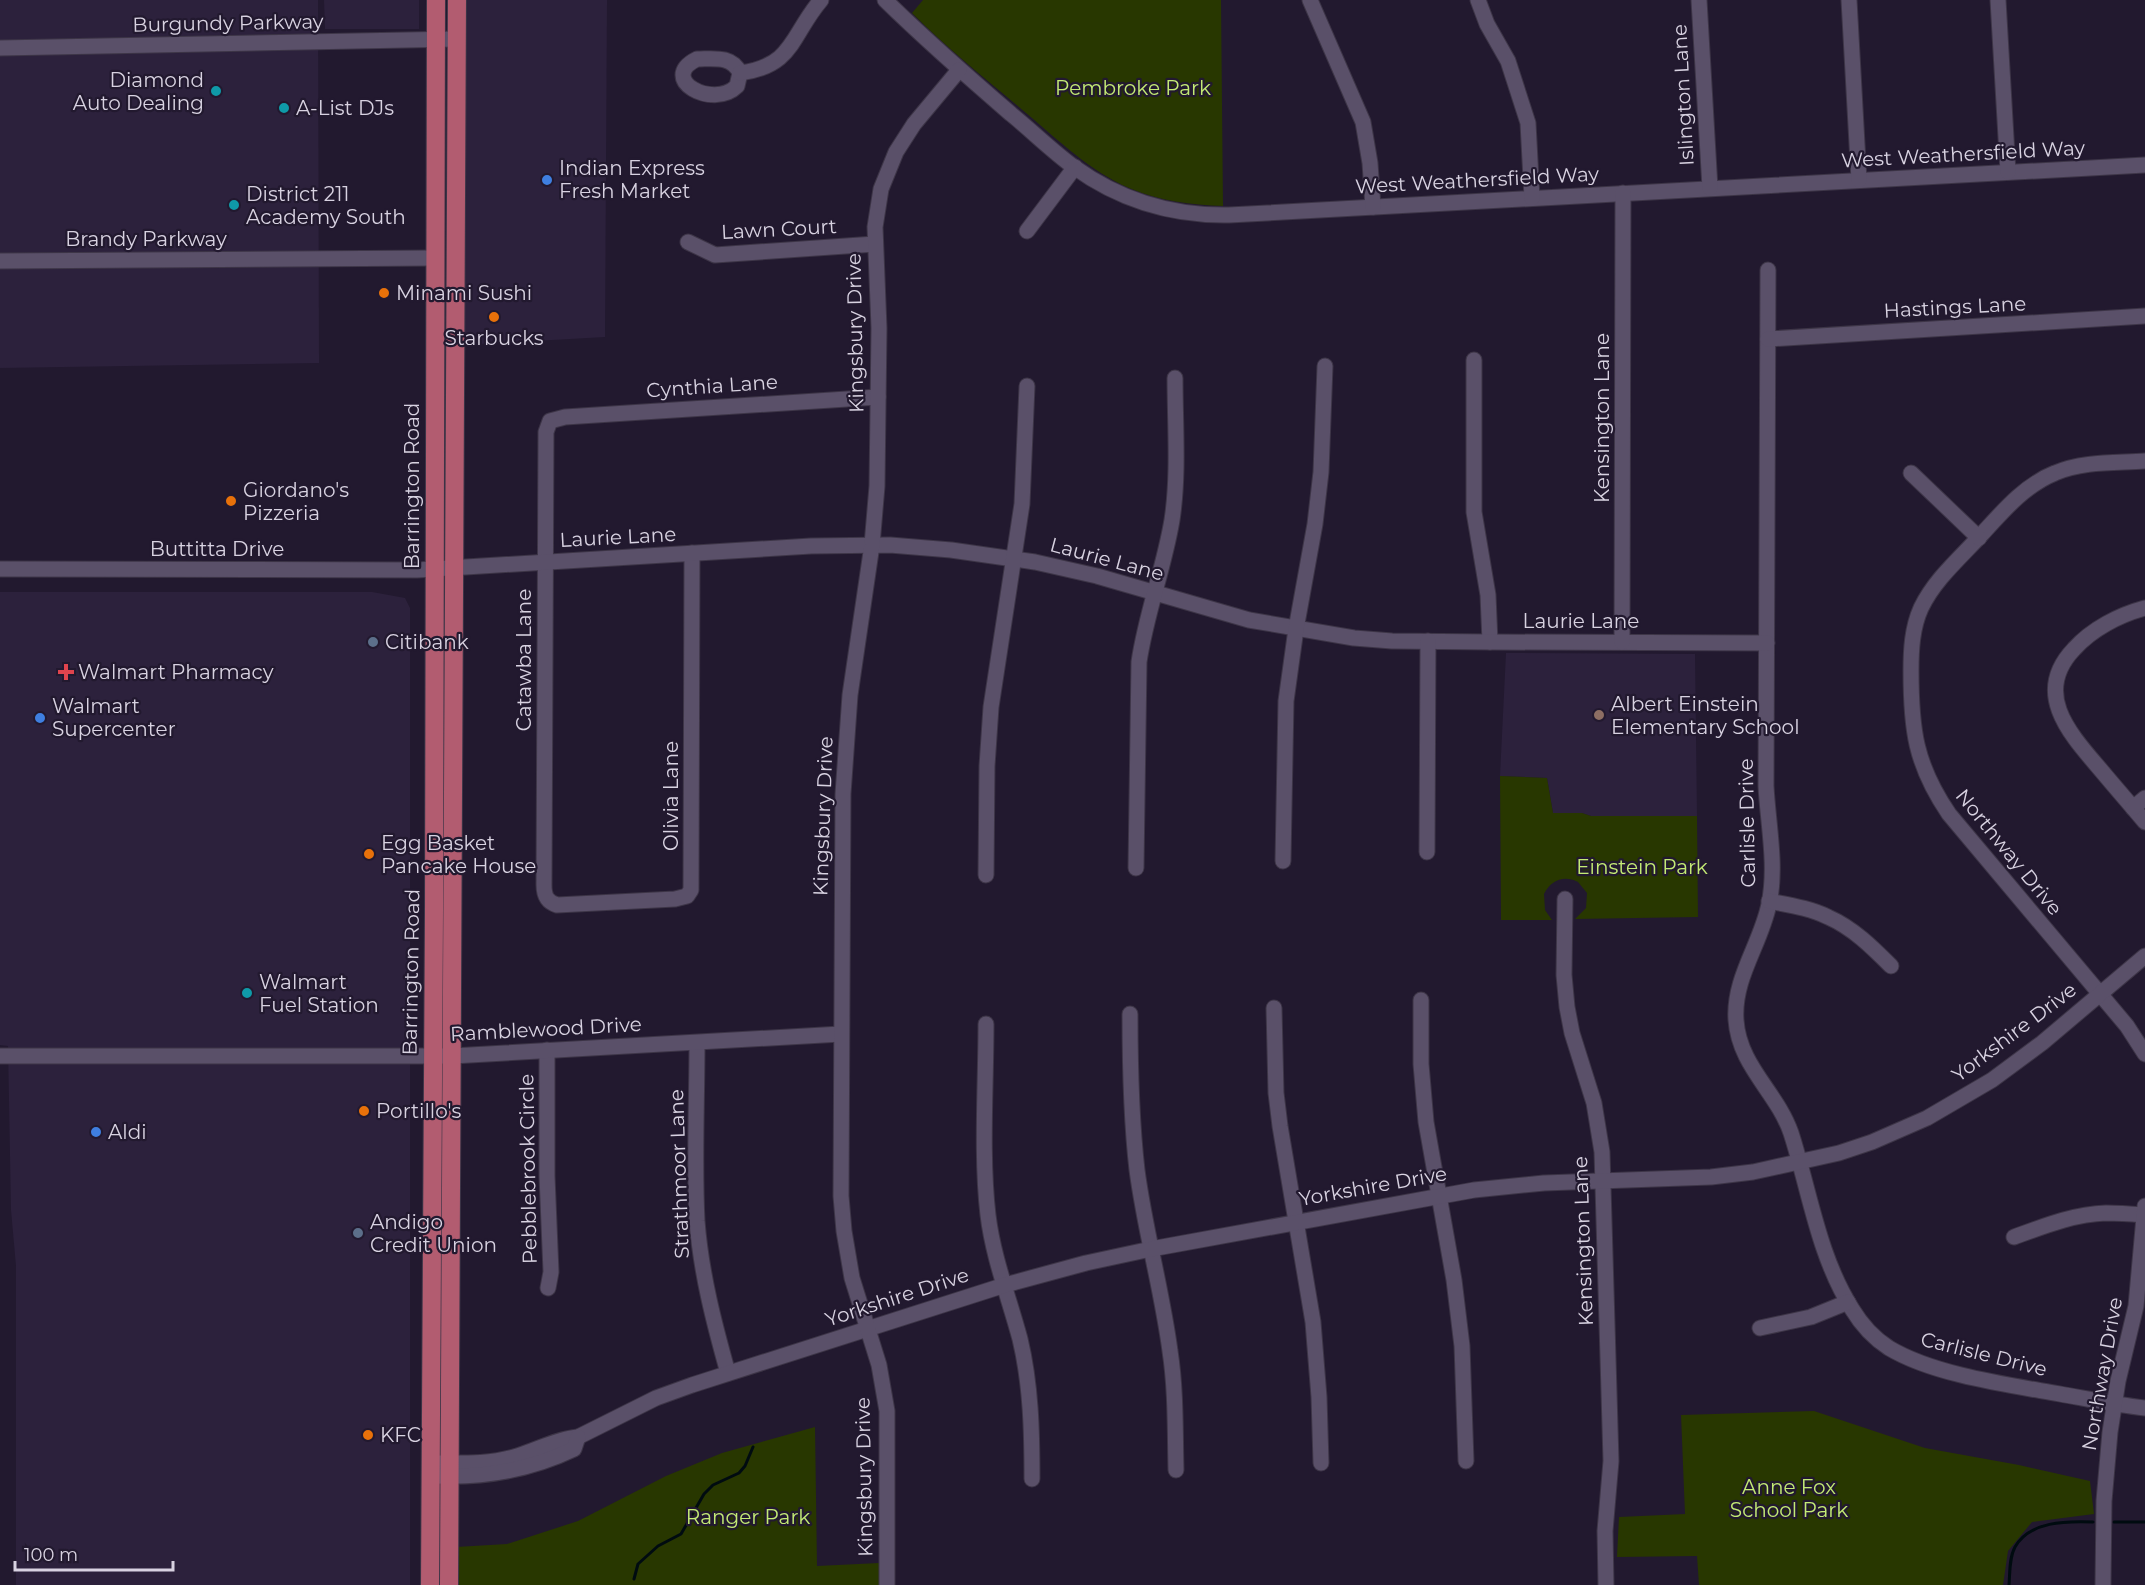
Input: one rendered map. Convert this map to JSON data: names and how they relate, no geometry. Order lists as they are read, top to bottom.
{
  "streets": {
    "main road": ["Barrington Road"],
    "street": [
      "Burgundy Parkway",
      "Islington Lane",
      "West Weathersfield Way",
      "Lawn Court",
      "Brandy Parkway",
      "Hastings Lane",
      "Kingsbury Drive",
      "Cynthia Lane",
      "Kensington Lane",
      "Laurie Lane",
      "Buttitta Drive",
      "Catawba Lane",
      "Olivia Lane",
      "Carlisle Drive",
      "Northway Drive",
      "Ramblewood Drive",
      "Yorkshire Drive",
      "Pebblebrook Circle",
      "Strathmoor Lane"
    ]
  },
  "crossings": [
    ["Burgundy Parkway", "Barrington Road"],
    ["Islington Lane", "West Weathersfield Way"],
    ["West Weathersfield Way", "Kingsbury Drive"],
    ["West Weathersfield Way", "Kensington Lane"],
    ["Lawn Court", "Kingsbury Drive"],
    ["Brandy Parkway", "Barrington Road"],
    ["Hastings Lane", "Carlisle Drive"],
    ["Kingsbury Drive", "Cynthia Lane"],
    ["Kingsbury Drive", "Laurie Lane"],
    ["Kingsbury Drive", "Ramblewood Drive"],
    ["Kingsbury Drive", "Yorkshire Drive"],
    ["Cynthia Lane", "Catawba Lane"],
    ["Kensington Lane", "Laurie Lane"],
    ["Kensington Lane", "Yorkshire Drive"],
    ["Barrington Road", "Laurie Lane"],
    ["Barrington Road", "Buttitta Drive"],
    ["Barrington Road", "Ramblewood Drive"],
    ["Barrington Road", "Yorkshire Drive"],
    ["Laurie Lane", "Buttitta Drive"],
    ["Laurie Lane", "Catawba Lane"],
    ["Laurie Lane", "Olivia Lane"],
    ["Laurie Lane", "Carlisle Drive"],
    ["Catawba Lane", "Olivia Lane"],
    ["Carlisle Drive", "Northway Drive"],
    ["Carlisle Drive", "Yorkshire Drive"],
    ["Northway Drive", "Yorkshire Drive"],
    ["Ramblewood Drive", "Pebblebrook Circle"],
    ["Ramblewood Drive", "Strathmoor Lane"],
    ["Yorkshire Drive", "Strathmoor Lane"]
  ],
  "parks": [
    "Pembroke Park",
    "Einstein Park",
    "Anne Fox School Park",
    "Ranger Park"
  ],
  "places": {
    "other": [
      "Diamond Auto Dealing",
      "A-List DJs",
      "Indian Express Fresh Market",
      "District 211 Academy South",
      "Minami Sushi",
      "Starbucks",
      "Giordano's Pizzeria",
      "Citibank",
      "Albert Einstein Elementary School",
      "Walmart Supercenter",
      "Egg Basket Pancake House",
      "Walmart Fuel Station",
      "Portillo's",
      "Aldi",
      "Andigo Credit Union",
      "KFC"
    ],
    "health": ["Walmart Pharmacy"]
  },
  "scale_bar": "100 m"
}
